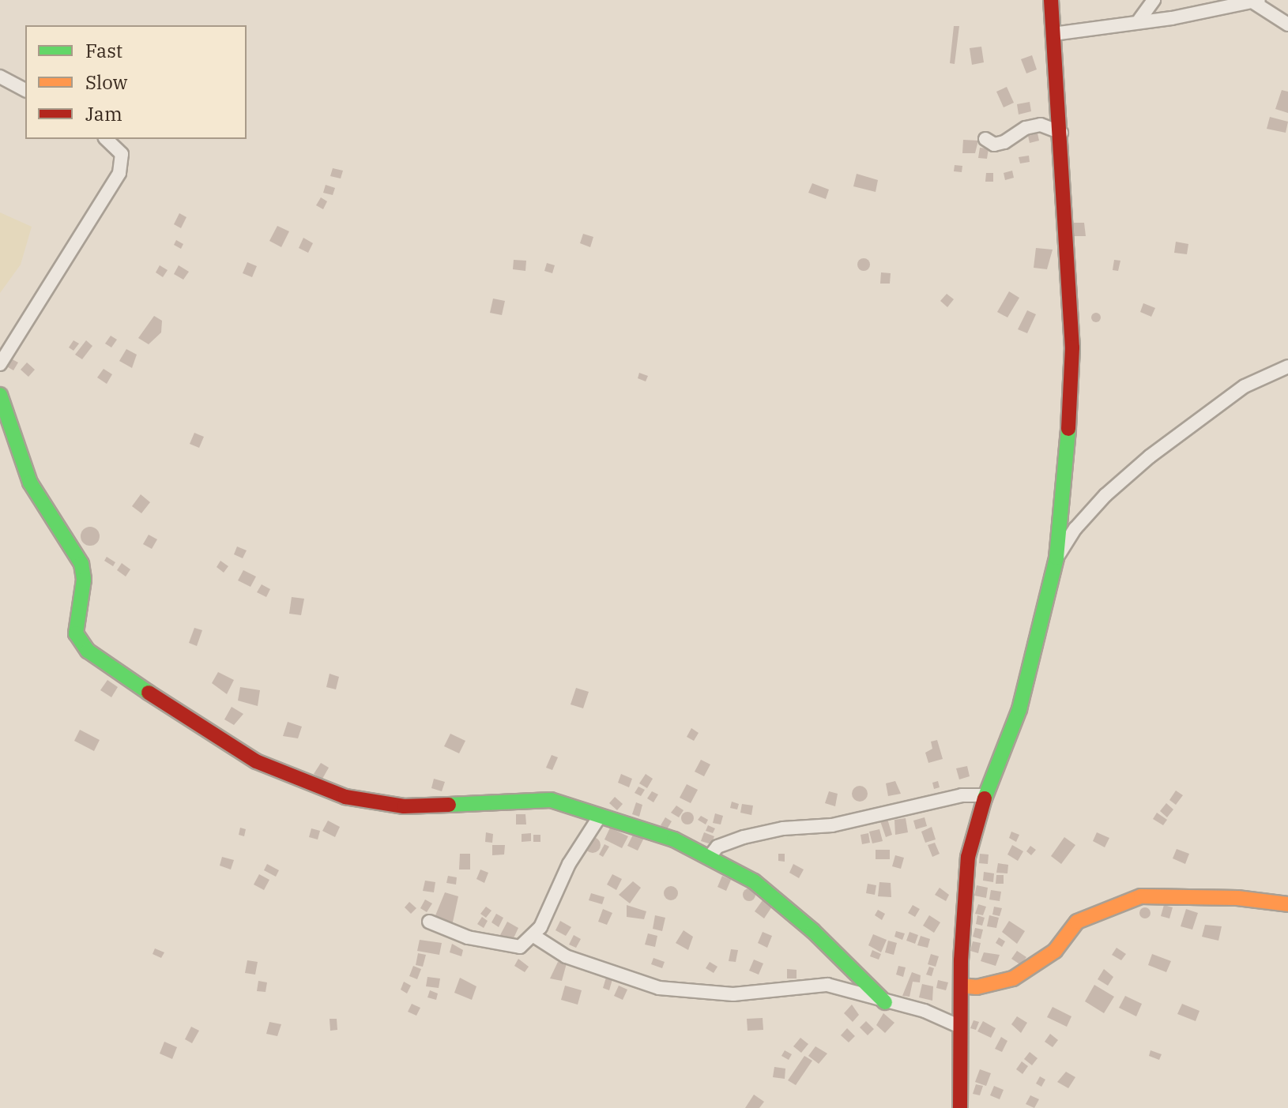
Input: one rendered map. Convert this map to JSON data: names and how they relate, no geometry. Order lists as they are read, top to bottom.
{
  "legend": ["Fast", "Slow", "Jam"]
}
